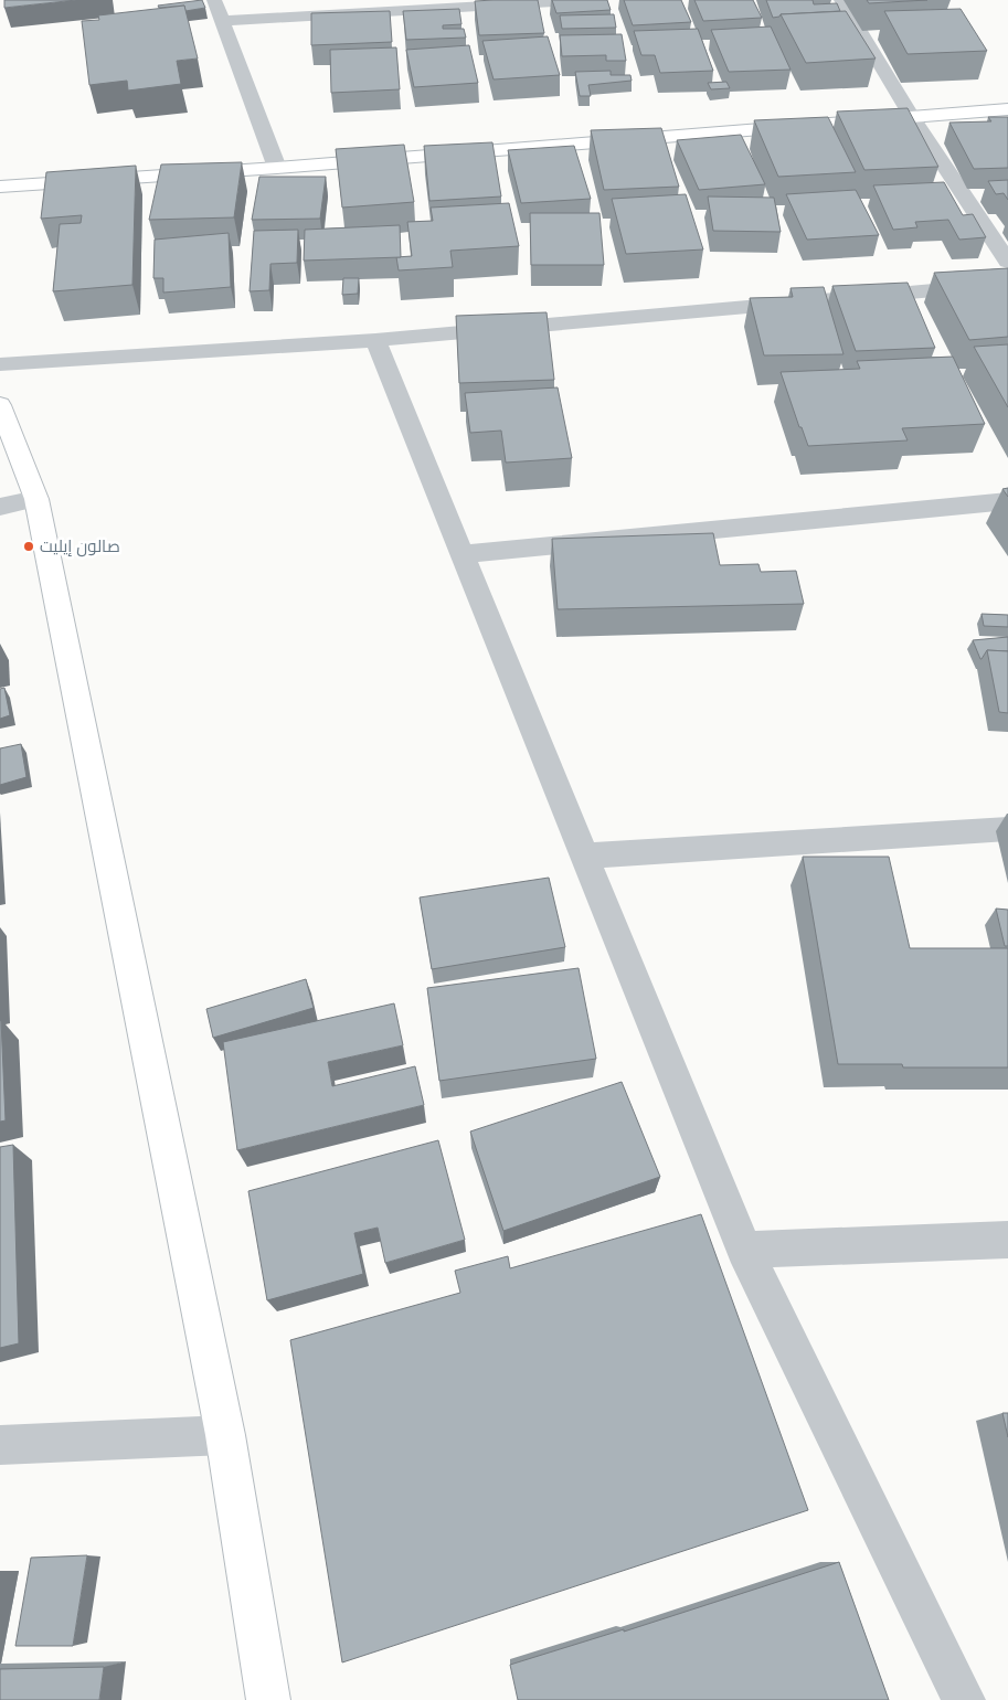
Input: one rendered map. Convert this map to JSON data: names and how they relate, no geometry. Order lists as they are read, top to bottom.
{
  "places": ["صالون إيليت"]
}
